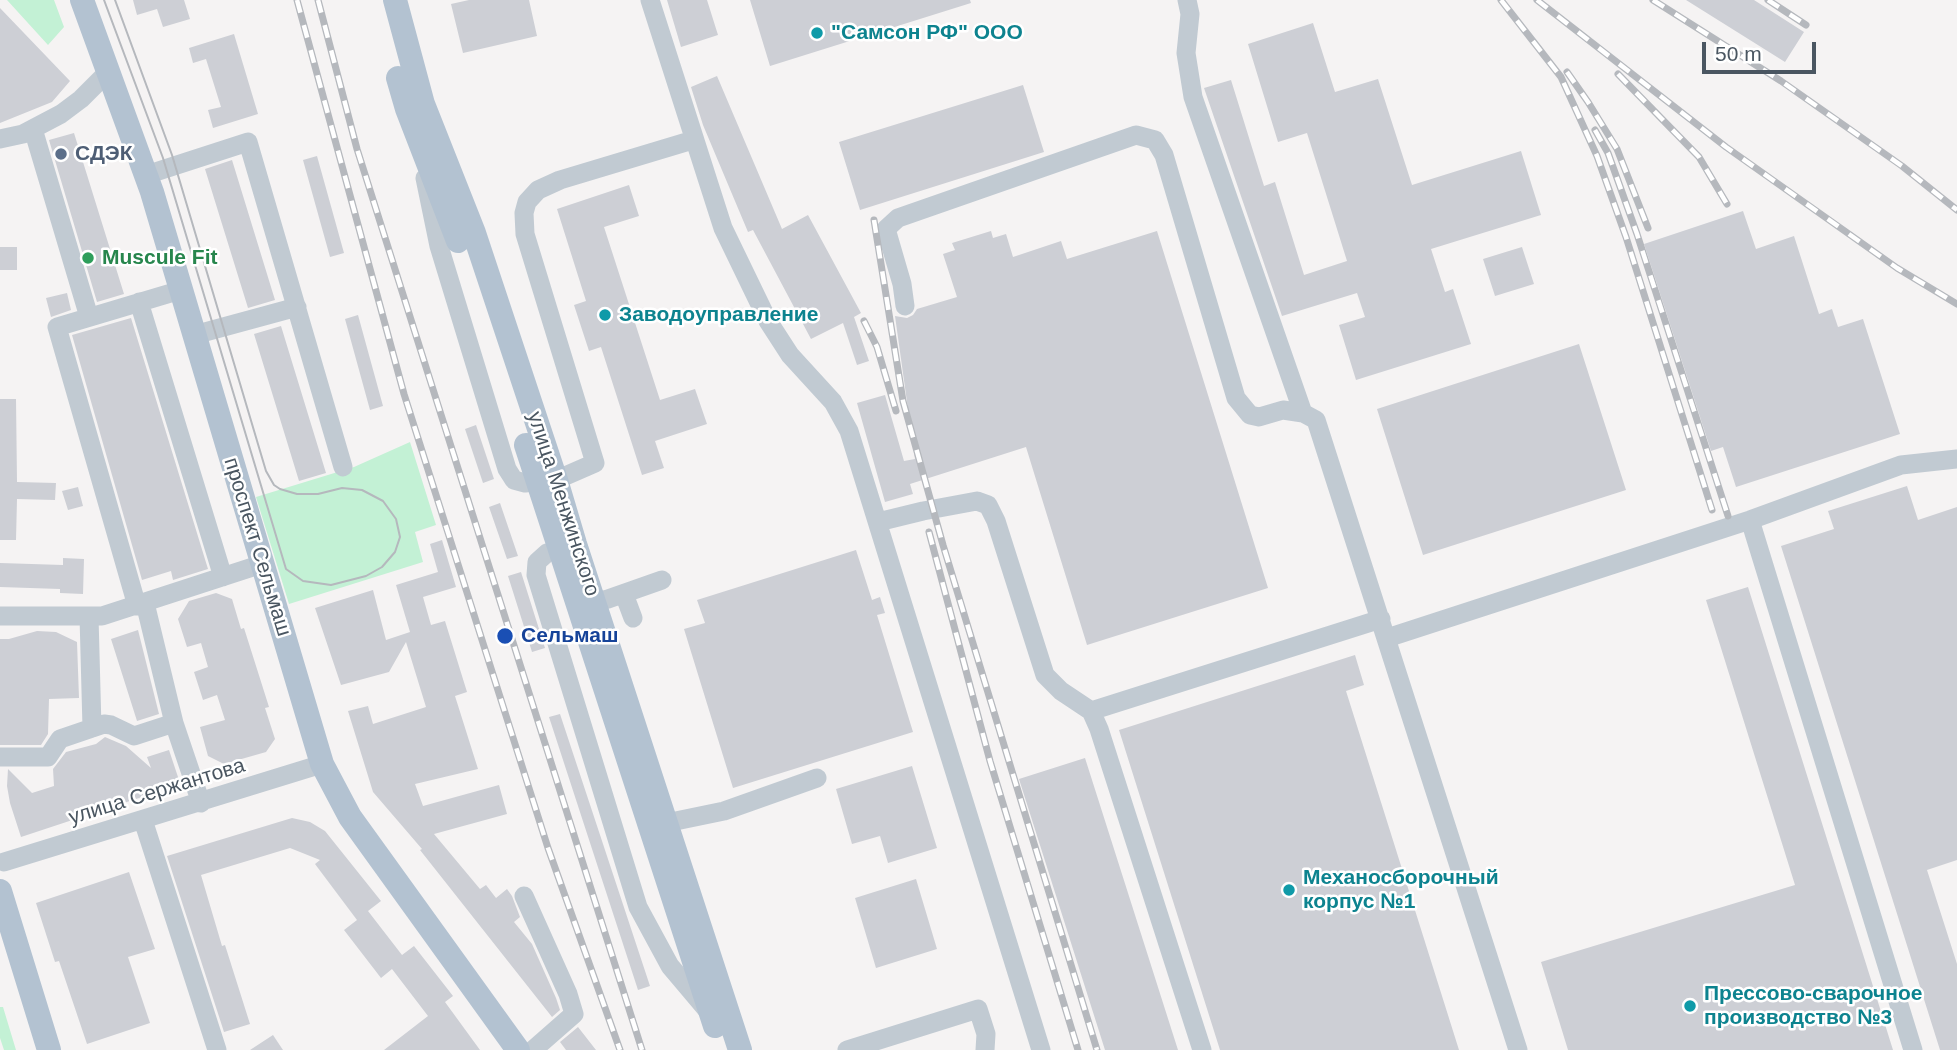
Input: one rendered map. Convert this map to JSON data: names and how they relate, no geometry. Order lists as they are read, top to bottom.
{
  "streets": {
    "main road": ["улица Менжинского", "проспект Сельмаш"],
    "street": ["улица Сержантова"]
  },
  "crossings": [
    ["проспект Сельмаш", "улица Сержантова"]
  ],
  "places": [
    "\"Самсон РФ\" ООО",
    "СДЭК",
    "Muscule Fit",
    "Заводоуправление",
    "Сельмаш",
    "Механосборочный корпус №1",
    "Прессово-сварочное производство №3"
  ],
  "scale_bar": "50 m"
}
